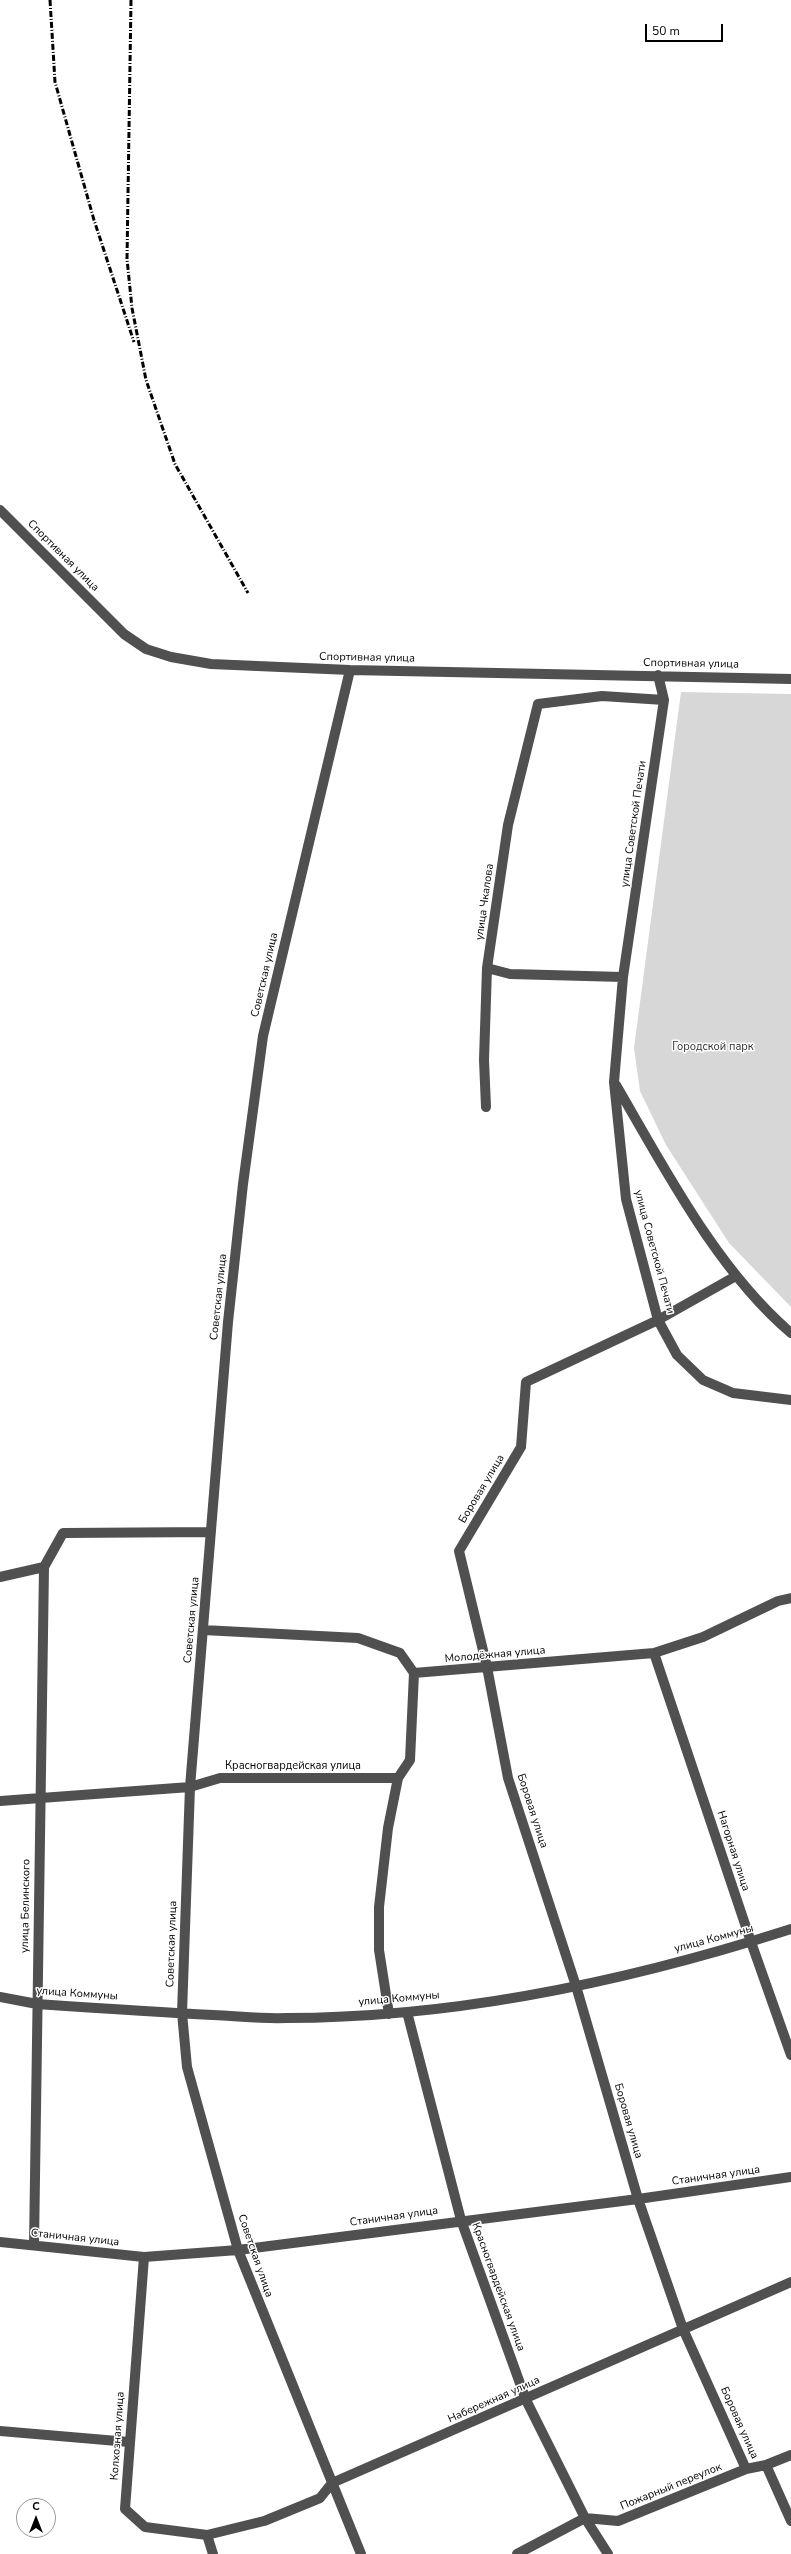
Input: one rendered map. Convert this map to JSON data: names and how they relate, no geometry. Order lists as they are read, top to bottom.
{
  "streets": {
    "street": [
      "Спортивная улица",
      "улица Советской Печати",
      "улица Чкалова",
      "Советская улица",
      "Боровая улица",
      "Молодёжная улица",
      "Красногвардейская улица",
      "Нагорная улица",
      "улица Белинского",
      "улица Коммуны",
      "Станичная улица",
      "Набережная улица",
      "Колхозная улица",
      "Пожарный переулок"
    ]
  },
  "crossings": [
    ["Спортивная улица", "улица Советской Печати"],
    ["Спортивная улица", "Советская улица"],
    ["улица Советской Печати", "улица Чкалова"],
    ["улица Советской Печати", "Боровая улица"],
    ["Советская улица", "Красногвардейская улица"],
    ["Советская улица", "улица Коммуны"],
    ["Советская улица", "Станичная улица"],
    ["Советская улица", "Набережная улица"],
    ["Боровая улица", "Молодёжная улица"],
    ["Боровая улица", "улица Коммуны"],
    ["Боровая улица", "Станичная улица"],
    ["Боровая улица", "Набережная улица"],
    ["Боровая улица", "Пожарный переулок"],
    ["Молодёжная улица", "Нагорная улица"],
    ["Красногвардейская улица", "улица Белинского"],
    ["Красногвардейская улица", "улица Коммуны"],
    ["Красногвардейская улица", "Станичная улица"],
    ["Красногвардейская улица", "Набережная улица"],
    ["Красногвардейская улица", "Пожарный переулок"],
    ["Нагорная улица", "улица Коммуны"],
    ["улица Белинского", "улица Коммуны"],
    ["улица Белинского", "Станичная улица"],
    ["Станичная улица", "Колхозная улица"],
    ["Набережная улица", "Колхозная улица"]
  ],
  "parks": ["Городской парк"],
  "scale_bar": "50 m",
  "north": "top"
}
